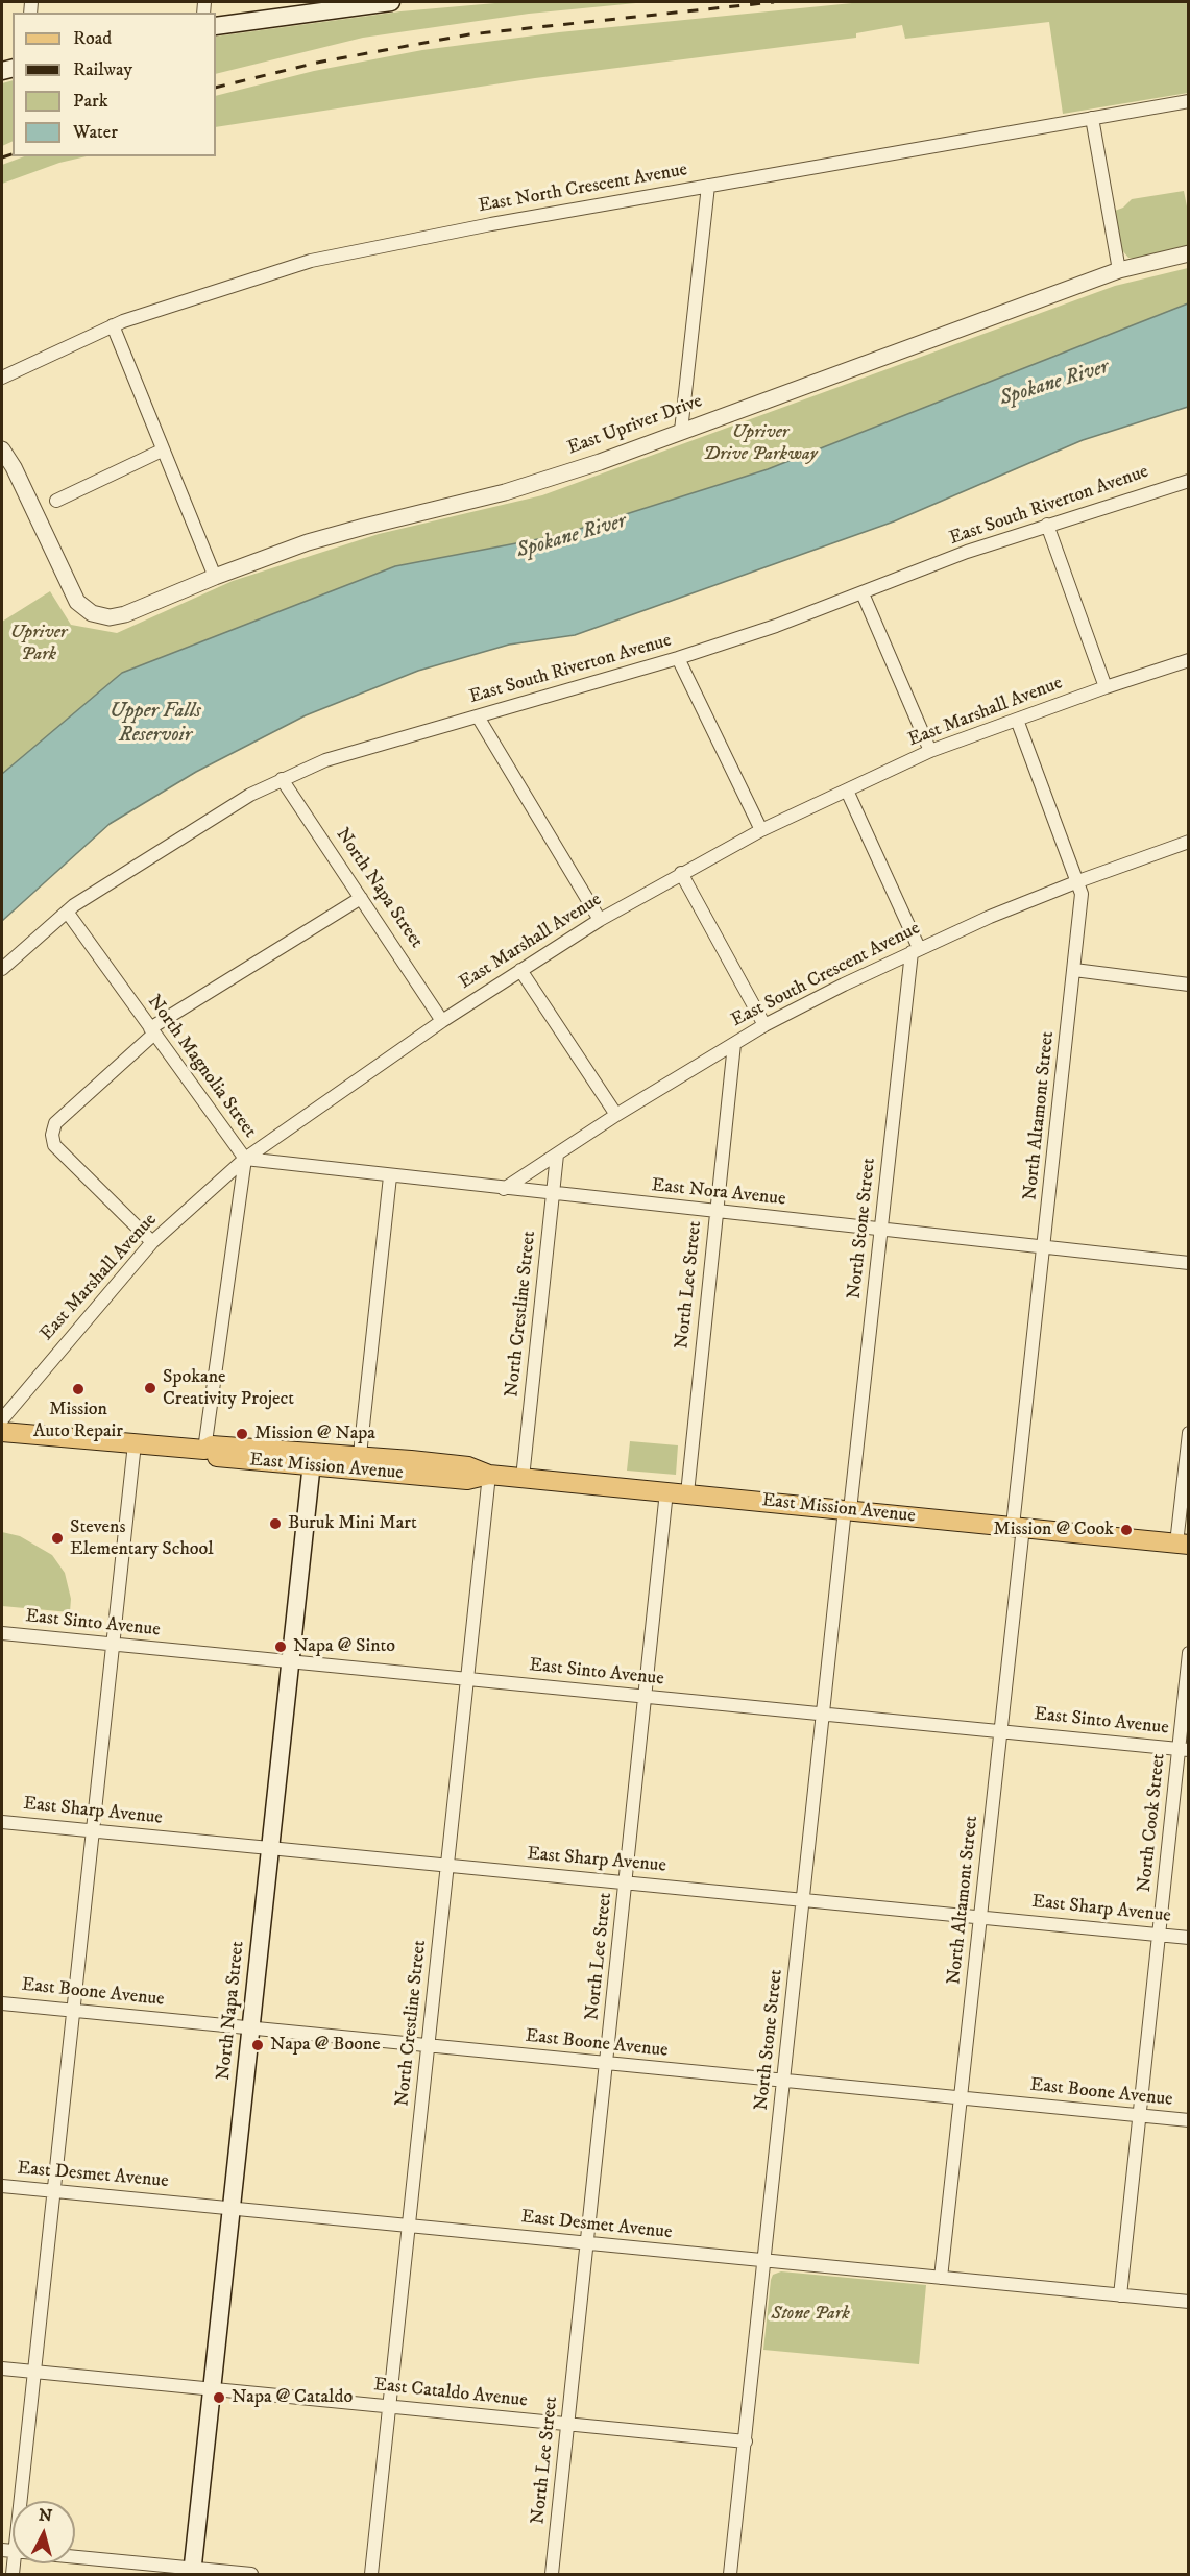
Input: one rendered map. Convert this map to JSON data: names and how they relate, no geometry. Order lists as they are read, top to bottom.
{
  "streets": {
    "main road": ["North Napa Street", "East Mission Avenue"],
    "street": [
      "East North Crescent Avenue",
      "East Upriver Drive",
      "East South Riverton Avenue",
      "East Marshall Avenue",
      "East South Crescent Avenue",
      "North Magnolia Street",
      "North Altamont Street",
      "East Nora Avenue",
      "North Stone Street",
      "North Lee Street",
      "North Crestline Street",
      "East Sinto Avenue",
      "East Sharp Avenue",
      "North Cook Street",
      "East Boone Avenue",
      "East Desmet Avenue",
      "East Cataldo Avenue"
    ]
  },
  "crossings": [
    ["East South Riverton Avenue", "North Napa Street"],
    ["East South Riverton Avenue", "North Magnolia Street"],
    ["East Marshall Avenue", "North Napa Street"],
    ["East Marshall Avenue", "North Magnolia Street"],
    ["East Marshall Avenue", "North Altamont Street"],
    ["East Marshall Avenue", "East Nora Avenue"],
    ["North Napa Street", "East Mission Avenue"],
    ["North Napa Street", "East Sinto Avenue"],
    ["North Napa Street", "East Sharp Avenue"],
    ["North Napa Street", "East Boone Avenue"],
    ["North Napa Street", "East Desmet Avenue"],
    ["North Napa Street", "East Cataldo Avenue"],
    ["East South Crescent Avenue", "North Altamont Street"],
    ["East South Crescent Avenue", "East Nora Avenue"],
    ["East South Crescent Avenue", "North Stone Street"],
    ["East South Crescent Avenue", "North Lee Street"],
    ["East South Crescent Avenue", "North Crestline Street"],
    ["North Magnolia Street", "East Nora Avenue"],
    ["North Magnolia Street", "East Mission Avenue"],
    ["North Altamont Street", "East Nora Avenue"],
    ["North Altamont Street", "East Mission Avenue"],
    ["North Altamont Street", "East Sinto Avenue"],
    ["North Altamont Street", "East Sharp Avenue"],
    ["North Altamont Street", "East Boone Avenue"],
    ["North Altamont Street", "East Desmet Avenue"],
    ["East Nora Avenue", "North Stone Street"],
    ["East Nora Avenue", "North Lee Street"],
    ["East Nora Avenue", "North Crestline Street"],
    ["North Stone Street", "East Mission Avenue"],
    ["North Stone Street", "East Sinto Avenue"],
    ["North Stone Street", "East Sharp Avenue"],
    ["North Stone Street", "East Boone Avenue"],
    ["North Stone Street", "East Desmet Avenue"],
    ["North Stone Street", "East Cataldo Avenue"],
    ["North Lee Street", "East Mission Avenue"],
    ["North Lee Street", "East Sinto Avenue"],
    ["North Lee Street", "East Sharp Avenue"],
    ["North Lee Street", "East Boone Avenue"],
    ["North Lee Street", "East Desmet Avenue"],
    ["North Lee Street", "East Cataldo Avenue"],
    ["North Crestline Street", "East Mission Avenue"],
    ["North Crestline Street", "East Sinto Avenue"],
    ["North Crestline Street", "East Sharp Avenue"],
    ["North Crestline Street", "East Boone Avenue"],
    ["North Crestline Street", "East Desmet Avenue"],
    ["North Crestline Street", "East Cataldo Avenue"],
    ["East Sinto Avenue", "North Cook Street"],
    ["East Sharp Avenue", "North Cook Street"],
    ["North Cook Street", "East Boone Avenue"],
    ["North Cook Street", "East Desmet Avenue"]
  ],
  "water": ["Spokane River", "Upper Falls Reservoir"],
  "parks": ["Upriver Drive Parkway", "Upriver Park", "Stone Park"],
  "places": [
    "Spokane Creativity Project",
    "Mission Auto Repair",
    "Mission @ Napa",
    "Buruk Mini Mart",
    "Mission @ Cook",
    "Stevens Elementary School",
    "Napa @ Sinto",
    "Napa @ Boone",
    "Napa @ Cataldo"
  ],
  "legend": [
    "Road",
    "Railway",
    "Park",
    "Water"
  ],
  "north": "top"
}
